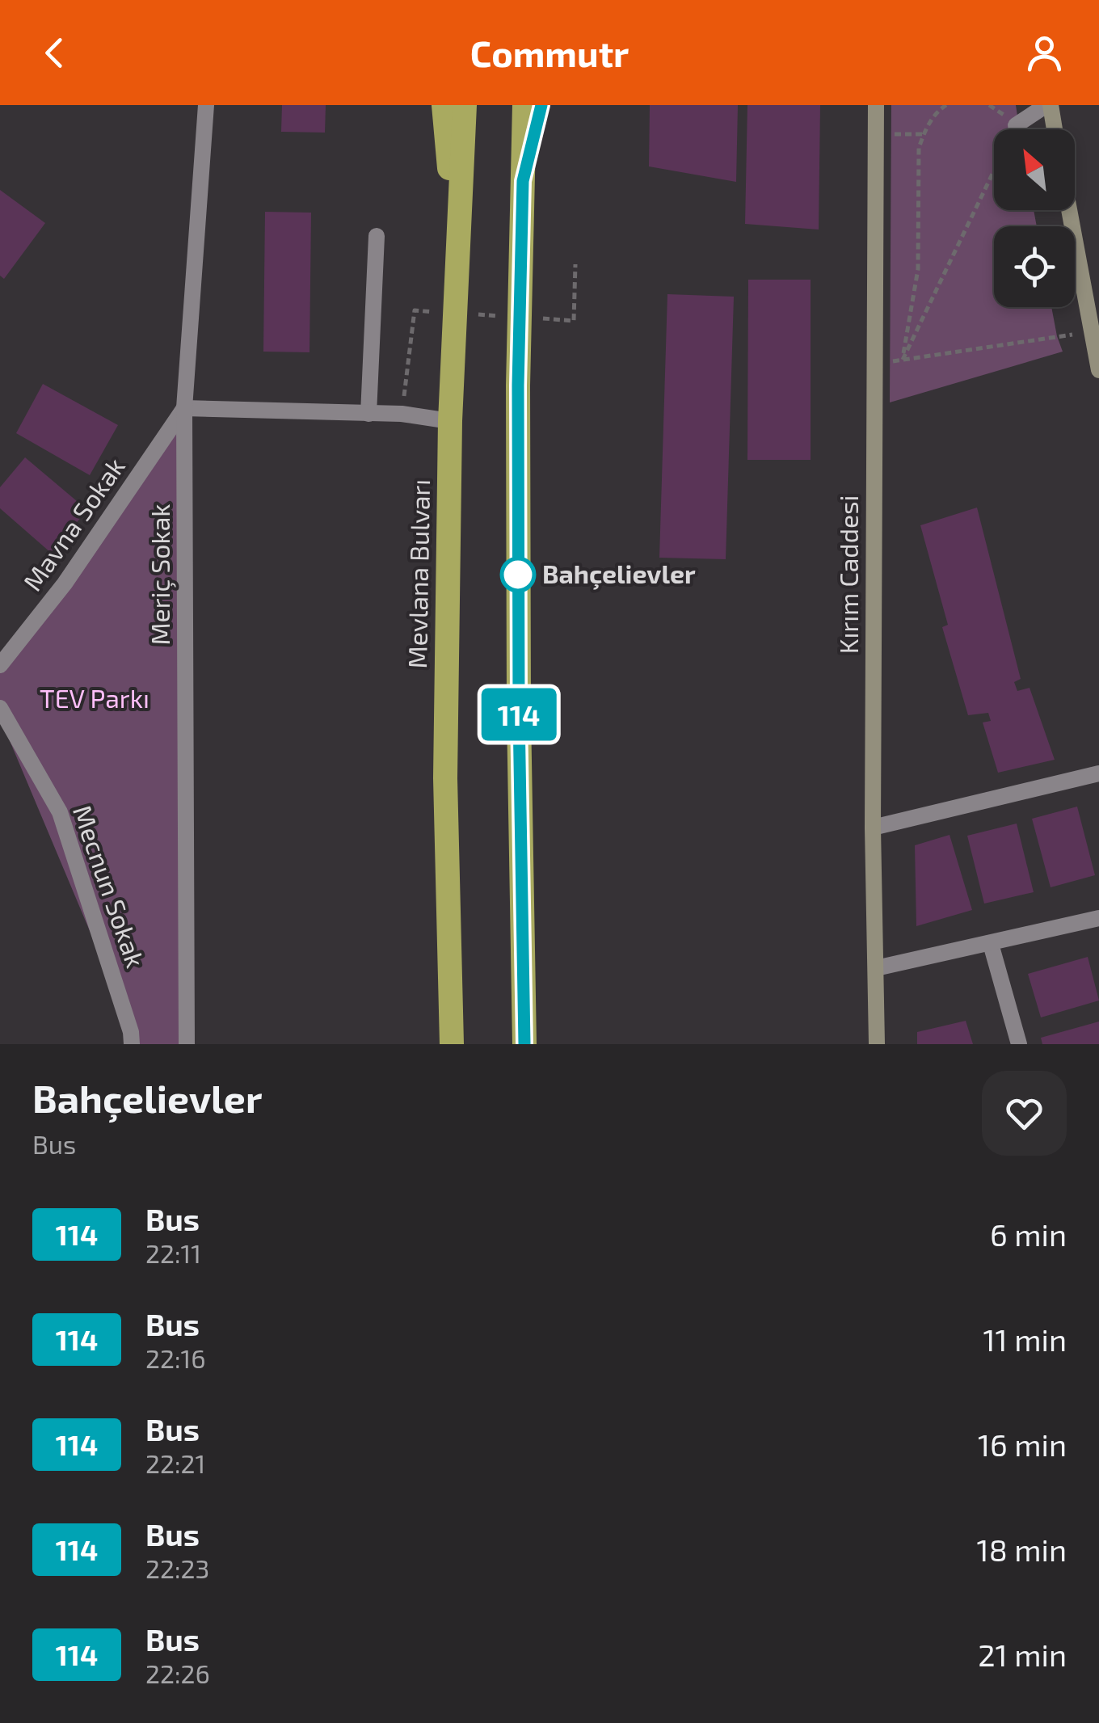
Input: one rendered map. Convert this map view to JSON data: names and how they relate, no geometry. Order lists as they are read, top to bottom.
{
  "streets": {
    "highway": ["Mevlana Bulvarı"],
    "street": [
      "Mavna Sokak",
      "Meriç Sokak",
      "Kırım Caddesi",
      "Mecnun Sokak"
    ]
  },
  "crossings": [
    ["Mavna Sokak", "Meriç Sokak"]
  ],
  "parks": ["TEV Parkı"],
  "places": ["Bahçelievler"],
  "lines": ["bus line 114"],
  "north": "top left",
  "page": {
    "header": "Commutr",
    "on_map": "114",
    "heading": ["Bahçelievler", "Bus"],
    "list": [
      {
        "mark": "114",
        "name": "Bus",
        "note": "22:11",
        "value": "6 min"
      },
      {
        "mark": "114",
        "name": "Bus",
        "note": "22:16",
        "value": "11 min"
      },
      {
        "mark": "114",
        "name": "Bus",
        "note": "22:21",
        "value": "16 min"
      },
      {
        "mark": "114",
        "name": "Bus",
        "note": "22:23",
        "value": "18 min"
      },
      {
        "mark": "114",
        "name": "Bus",
        "note": "22:26",
        "value": "21 min"
      }
    ]
  }
}
